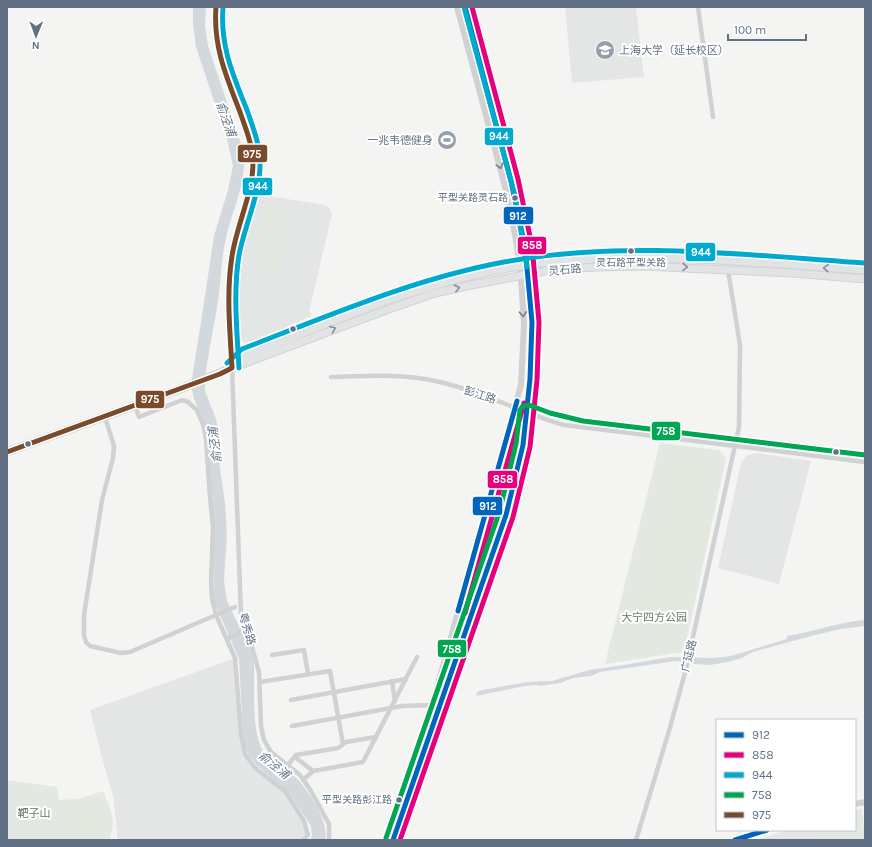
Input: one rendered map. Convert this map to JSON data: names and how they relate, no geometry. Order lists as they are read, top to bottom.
{
  "streets": {
    "main road": ["灵石路"],
    "street": ["彭江路", "粤秀路", "广延路"]
  },
  "crossings": [
    ["灵石路", "粤秀路"],
    ["灵石路", "广延路"],
    ["彭江路", "广延路"]
  ],
  "water": ["俞泾浦"],
  "parks": ["大宁四方公园", "靶子山"],
  "places": {
    "school or university": ["上海大学（延长校区）"],
    "sports": ["一兆韦德健身"],
    "other": ["平型关路灵石路", "灵石路平型关路", "平型关路彭江路"]
  },
  "lines": [
    "transit line 912",
    "transit line 858",
    "transit line 944",
    "transit line 975",
    "transit line 758"
  ],
  "legend": [
    "912",
    "858",
    "944",
    "758",
    "975"
  ],
  "scale_bar": "100 m",
  "north": "bottom"
}
